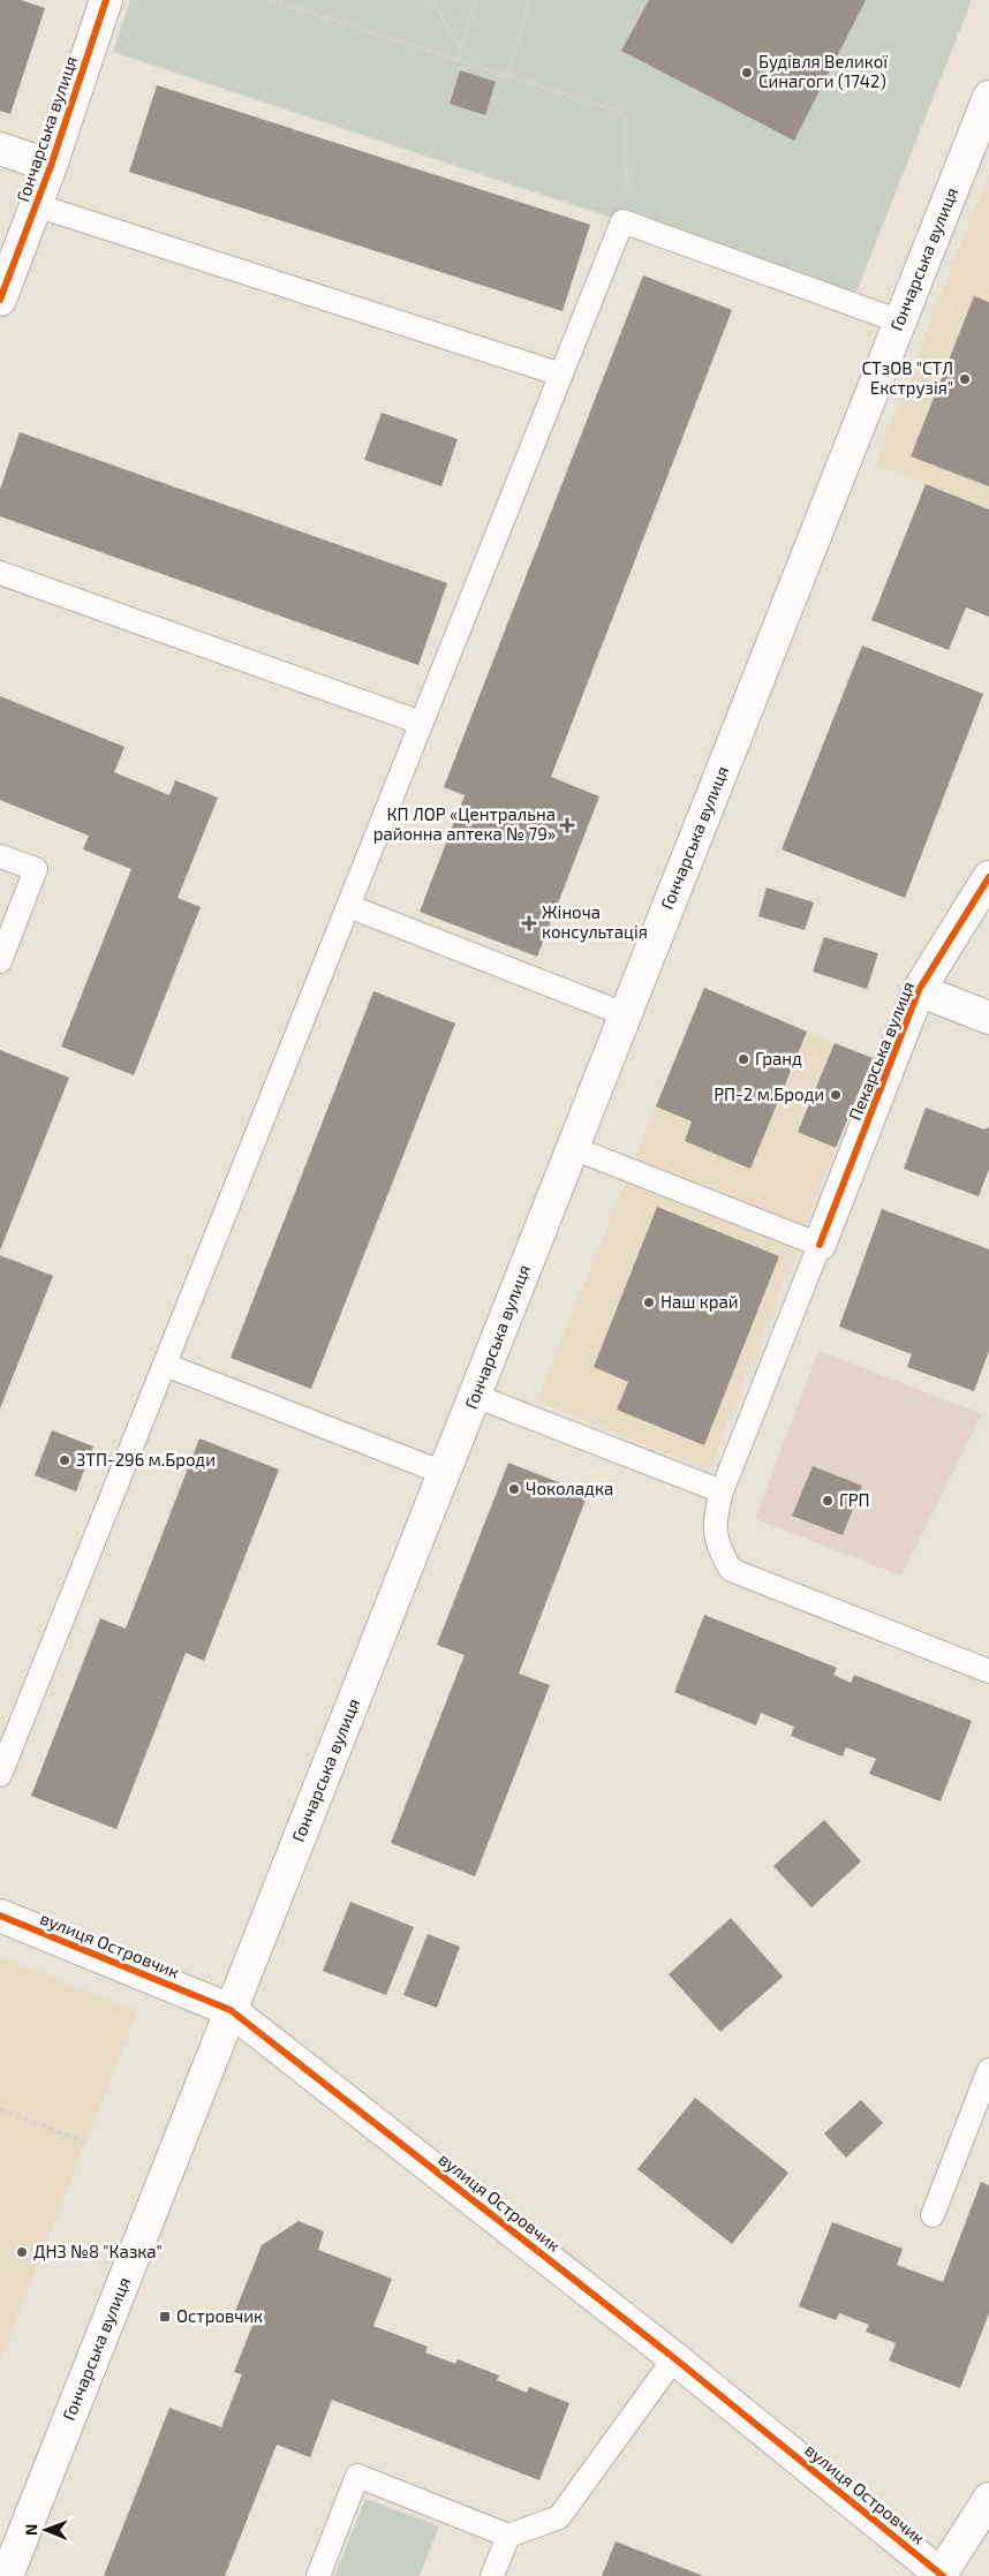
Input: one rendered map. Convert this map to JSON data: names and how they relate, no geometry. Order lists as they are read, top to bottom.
{
  "streets": {
    "main road": ["Гончарська вулиця", "Пекарська вулиця", "вулиця Островчик"]
  },
  "crossings": [
    ["Гончарська вулиця", "вулиця Островчик"]
  ],
  "places": {
    "other": [
      "Будівля Великої Синагоги (1742)",
      "СТзОВ \"СТЛ Екструзія\"",
      "Гранд",
      "РП-2 м.Броди",
      "Наш край",
      "ЗТП-296 м.Броди",
      "Чоколадка",
      "ГРП",
      "ДНЗ №8 \"Казка\""
    ],
    "health": ["КП ЛОР «Центральна районна аптека № 79»", "Жіноча консультація"],
    "transit": ["Островчик"]
  },
  "north": "left"
}
